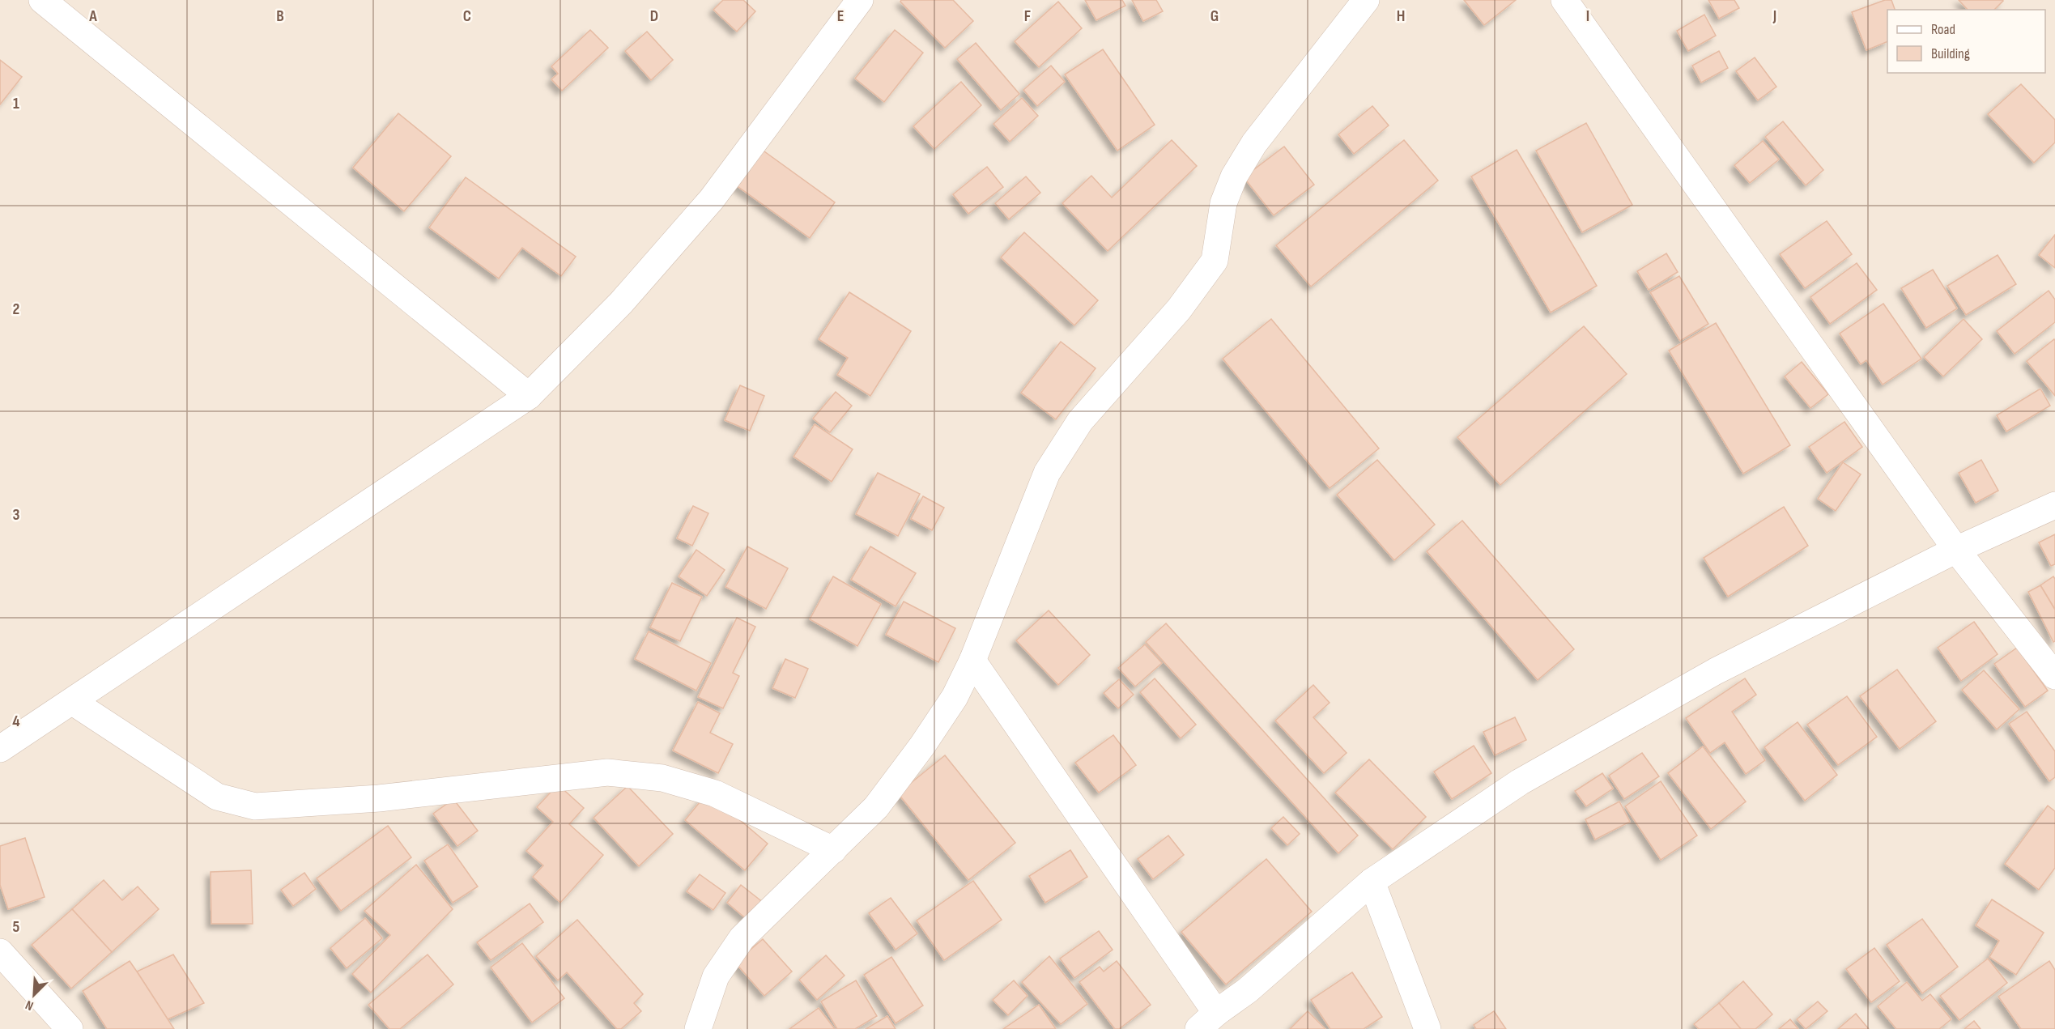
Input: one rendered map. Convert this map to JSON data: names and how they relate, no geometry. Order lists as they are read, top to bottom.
{
  "legend": ["Road", "Building"],
  "north": "bottom left",
  "grid": {
    "columns": [
      "A",
      "B",
      "C",
      "D",
      "E",
      "F",
      "G",
      "H",
      "I",
      "J"
    ],
    "rows": [
      "1",
      "2",
      "3",
      "4",
      "5"
    ]
  }
}
